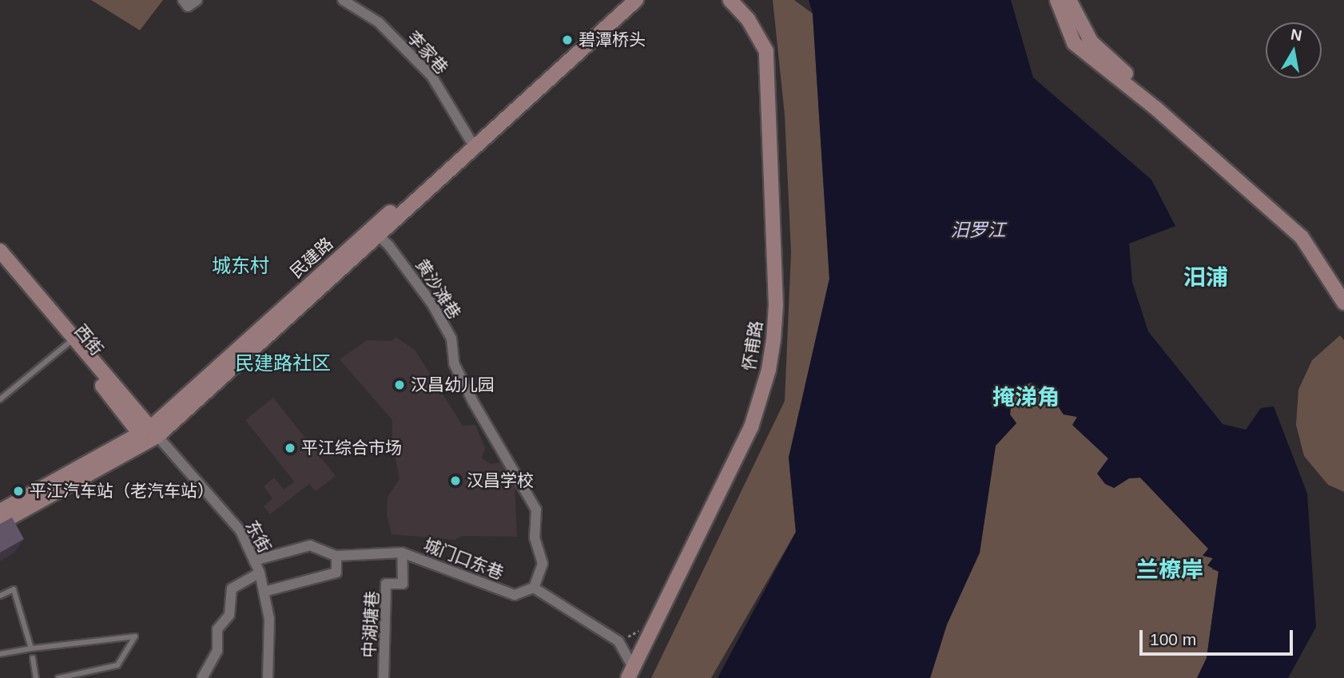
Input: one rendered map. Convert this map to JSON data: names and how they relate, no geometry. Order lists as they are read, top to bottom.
{
  "streets": {
    "main road": ["民建路", "西街", "怀甫路"],
    "street": [
      "李家巷",
      "黄沙滩巷",
      "东街",
      "城门口东巷",
      "中湖塘巷"
    ]
  },
  "crossings": [
    ["李家巷", "民建路"],
    ["民建路", "黄沙滩巷"],
    ["民建路", "西街"],
    ["民建路", "东街"],
    ["黄沙滩巷", "城门口东巷"],
    ["西街", "东街"],
    ["东街", "城门口东巷"],
    ["城门口东巷", "中湖塘巷"]
  ],
  "districts": [
    "城东村",
    "汨浦",
    "民建路社区",
    "掩涕角",
    "兰橑岸"
  ],
  "water": ["汨罗江"],
  "places": [
    "碧潭桥头",
    "汉昌幼儿园",
    "平江综合市场",
    "汉昌学校",
    "平江汽车站（老汽车站）"
  ],
  "scale_bar": "100 m",
  "north": "top"
}
